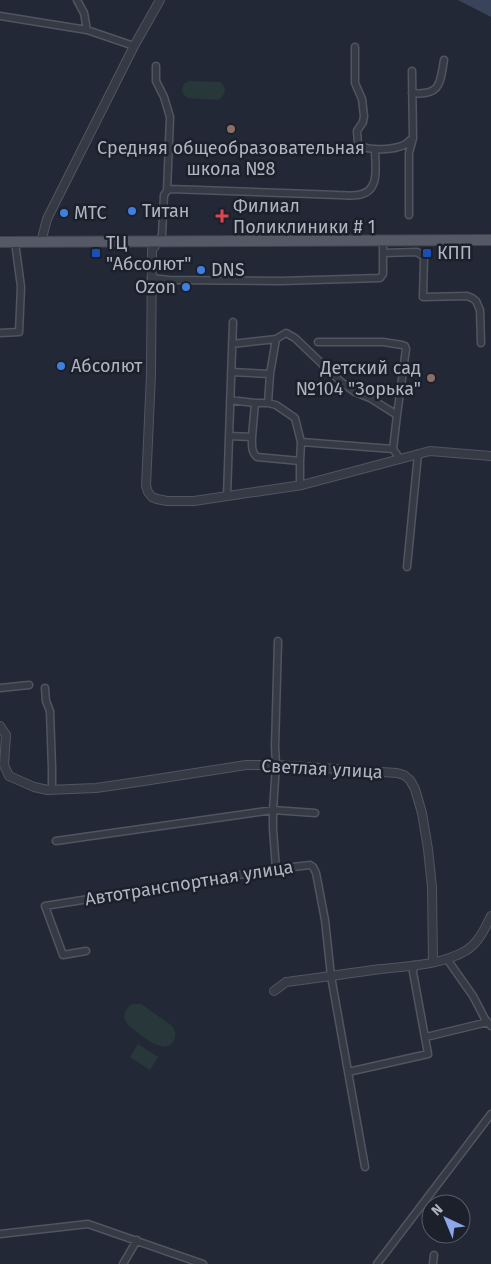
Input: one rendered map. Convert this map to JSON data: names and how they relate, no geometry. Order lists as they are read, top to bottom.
{
  "streets": {
    "street": ["Светлая улица", "Автотранспортная улица"]
  },
  "places": {
    "other": [
      "Средняя общеобразовательная школа №8",
      "Титан",
      "МТС",
      "DNS",
      "Ozon",
      "Абсолют",
      "Детский сад №104 \"Зорька\""
    ],
    "health": ["Филиал Поликлиники # 1"],
    "transit": ["ТЦ \"Абсолют\"", "КПП"]
  },
  "north": "top left"
}
